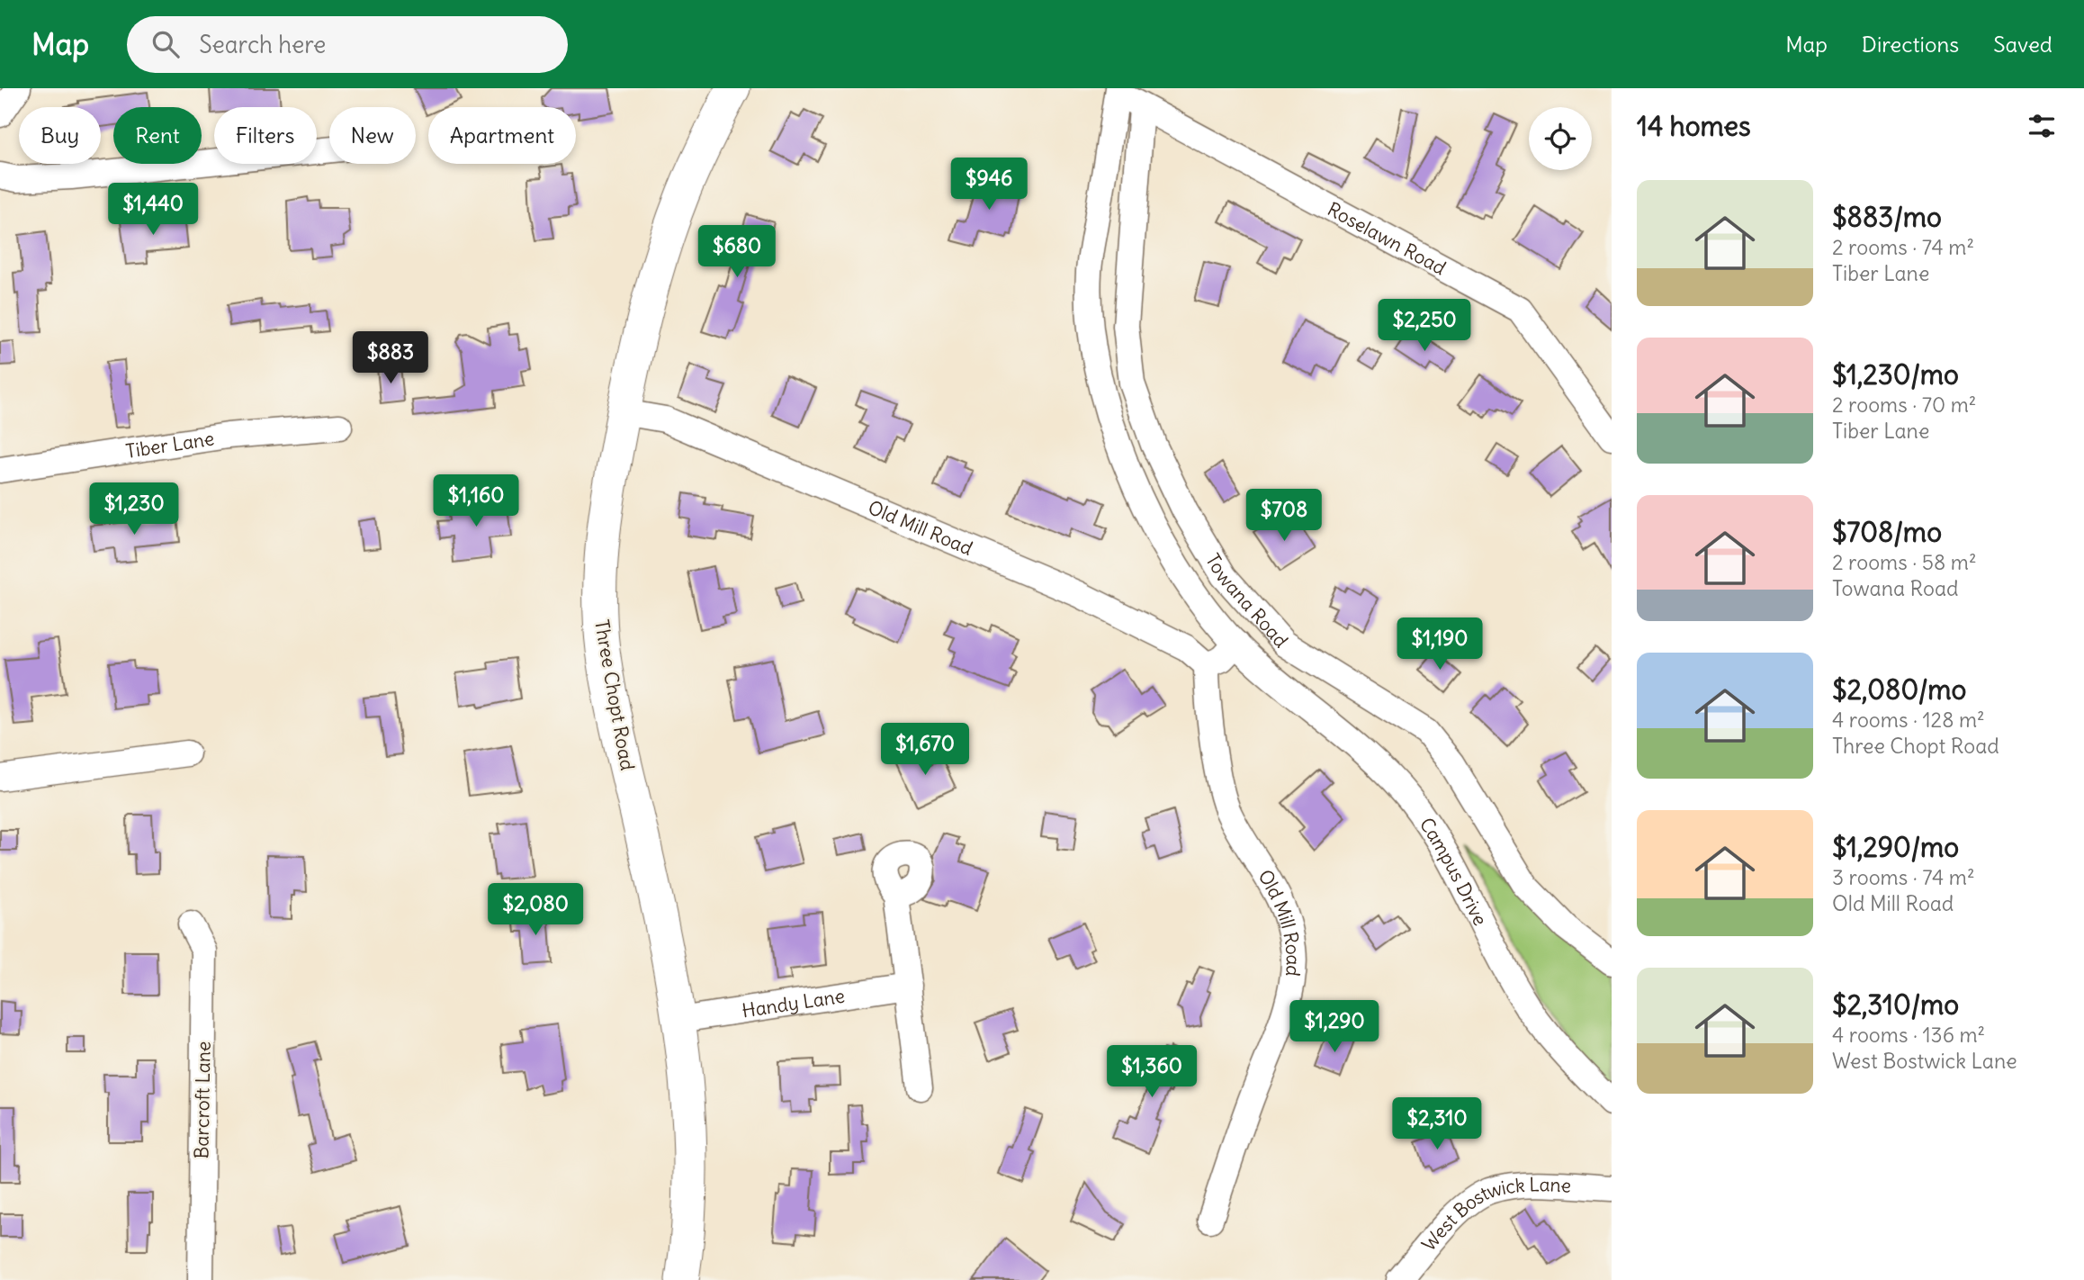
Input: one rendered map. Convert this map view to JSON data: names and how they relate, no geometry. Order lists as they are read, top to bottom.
{
  "streets": {
    "main road": ["Three Chopt Road"],
    "street": [
      "Roselawn Road",
      "Tiber Lane",
      "Old Mill Road",
      "Towana Road",
      "Campus Drive",
      "Handy Lane",
      "Barcroft Lane",
      "West Bostwick Lane"
    ]
  },
  "crossings": [
    ["Roselawn Road", "Towana Road"],
    ["Old Mill Road", "Three Chopt Road"],
    ["Towana Road", "Campus Drive"],
    ["Three Chopt Road", "Handy Lane"]
  ],
  "page": {
    "header": "Map",
    "search": "Search here",
    "nav": ["Map", "Directions", "Saved"],
    "heading": "14 homes",
    "chip": [
      "Buy",
      "Rent",
      "Filters",
      "New",
      "Apartment"
    ],
    "price": [
      "$946",
      "$1,440",
      "$680",
      "$2,250",
      "$883",
      "$1,160",
      "$1,230",
      "$708",
      "$1,190",
      "$1,670",
      "$2,080",
      "$1,290",
      "$1,360",
      "$2,310"
    ],
    "list": [
      {
        "name": "$883/mo",
        "note": "2 rooms · 74 m² · Tiber Lane"
      },
      {
        "name": "$1,230/mo",
        "note": "2 rooms · 70 m² · Tiber Lane"
      },
      {
        "name": "$708/mo",
        "note": "2 rooms · 58 m² · Towana Road"
      },
      {
        "name": "$2,080/mo",
        "note": "4 rooms · 128 m² · Three Chopt Road"
      },
      {
        "name": "$1,290/mo",
        "note": "3 rooms · 74 m² · Old Mill Road"
      },
      {
        "name": "$2,310/mo",
        "note": "4 rooms · 136 m² · West Bostwick Lane"
      }
    ]
  }
}
